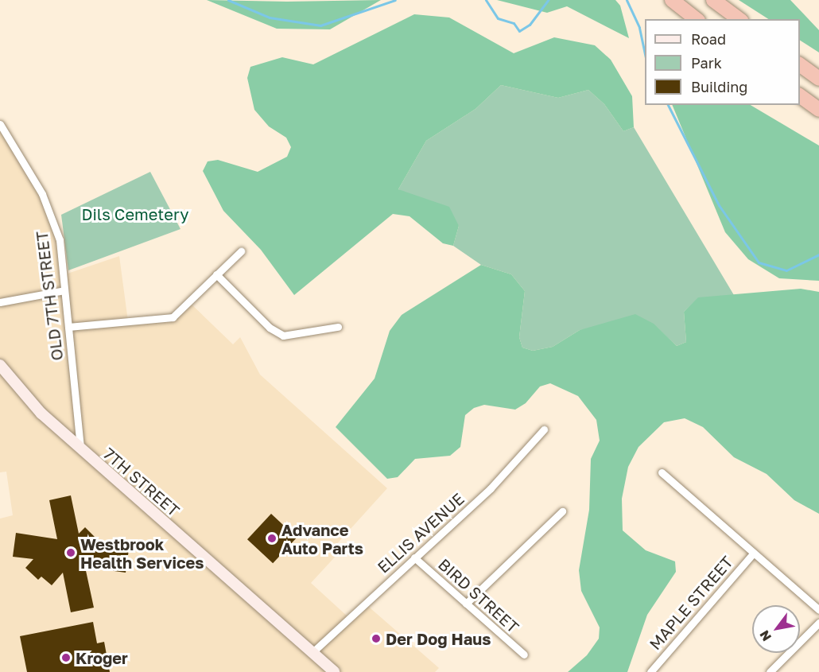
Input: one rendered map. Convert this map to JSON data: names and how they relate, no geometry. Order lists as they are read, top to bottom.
{
  "streets": {
    "main road": ["7TH STREET"],
    "street": [
      "OLD 7TH STREET",
      "ELLIS AVENUE",
      "BIRD STREET",
      "MAPLE STREET"
    ]
  },
  "crossings": [
    ["OLD 7TH STREET", "7TH STREET"],
    ["7TH STREET", "ELLIS AVENUE"],
    ["ELLIS AVENUE", "BIRD STREET"]
  ],
  "parks": ["Dils Cemetery"],
  "places": [
    "Advance Auto Parts",
    "Westbrook Health Services",
    "Der Dog Haus",
    "Kroger"
  ],
  "legend": ["Road", "Park", "Building"],
  "north": "bottom left"
}
